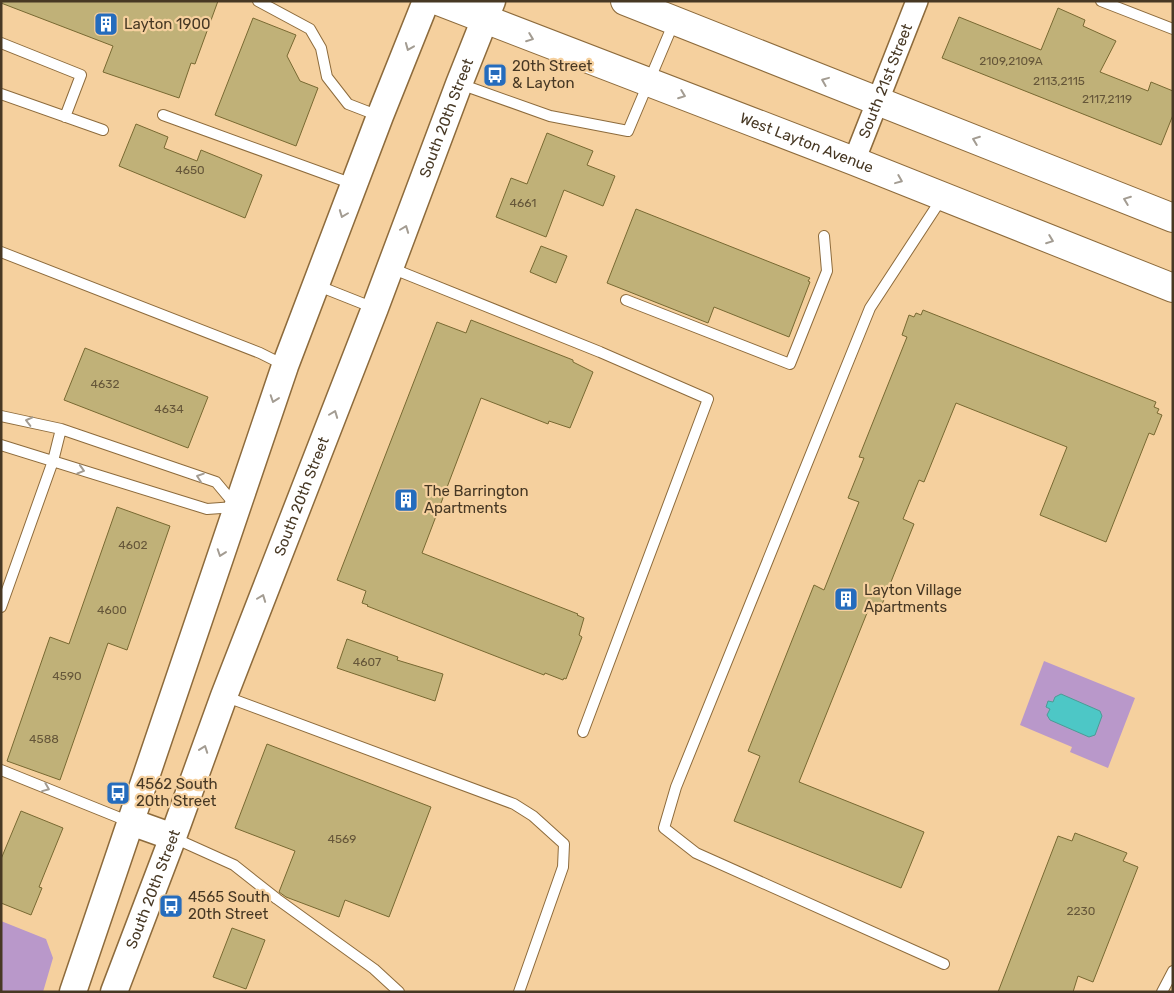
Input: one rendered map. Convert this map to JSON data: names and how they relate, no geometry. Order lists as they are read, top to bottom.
{
  "streets": {
    "main road": ["West Layton Avenue"],
    "street": ["South 21st Street", "South 20th Street"]
  },
  "crossings": [
    ["South 21st Street", "West Layton Avenue"],
    ["South 20th Street", "West Layton Avenue"]
  ],
  "places": {
    "building": ["Layton 1900", "The Barrington Apartments", "Layton Village Apartments"],
    "bus stop": ["20th Street & Layton", "4562 South 20th Street", "4565 South 20th Street"]
  },
  "house_numbers": [
    "2109,2109A",
    "2113,2115",
    "2117,2119",
    "4650",
    "4661",
    "4632",
    "4634",
    "4602",
    "4600",
    "4607",
    "4590",
    "4588",
    "4569",
    "2230"
  ]
}
